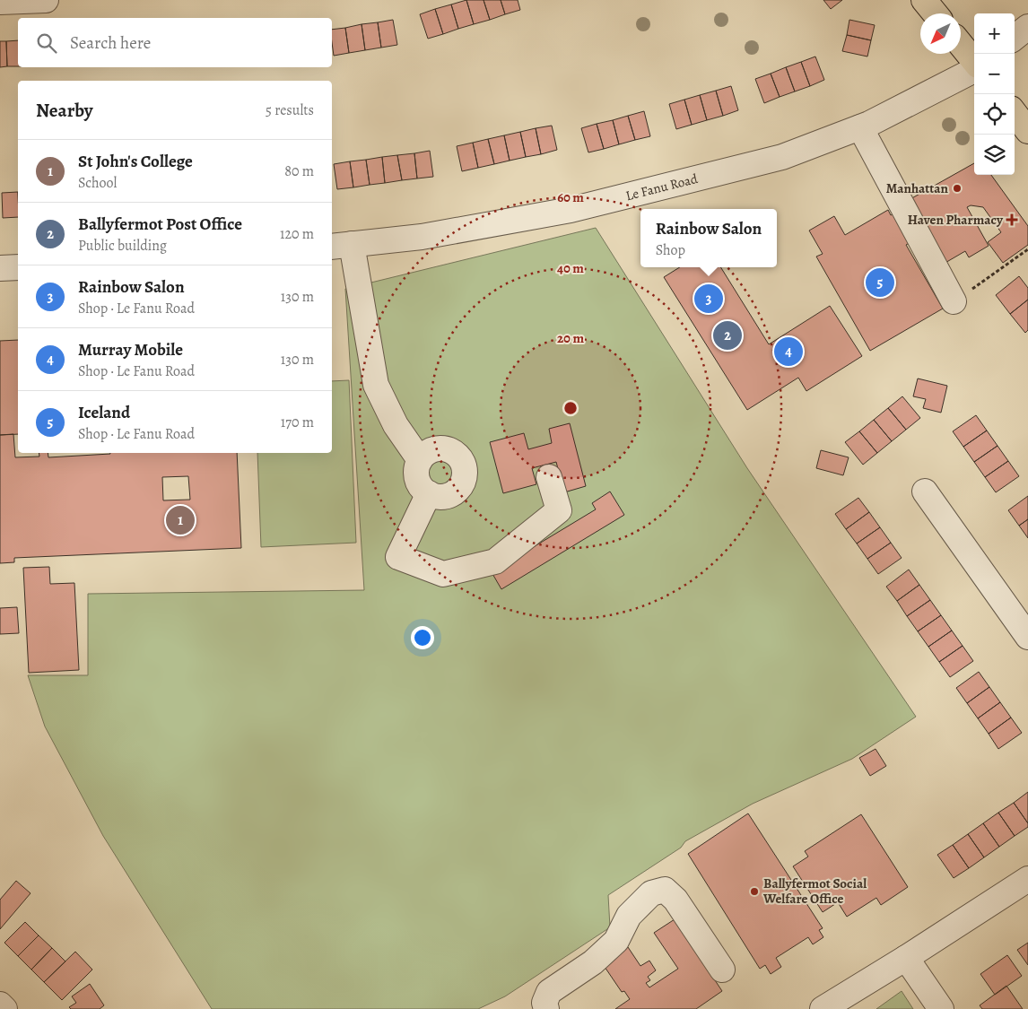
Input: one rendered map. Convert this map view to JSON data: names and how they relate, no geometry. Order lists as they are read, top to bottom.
{
  "streets": {
    "street": ["Le Fanu Road"]
  },
  "places": {
    "other": ["Manhattan", "Ballyfermot Social Welfare Office"],
    "health": ["Haven Pharmacy"]
  },
  "north": "bottom left",
  "page": {
    "map_buttons": ["+", "−"],
    "search": "Search here",
    "heading": ["Nearby", "5 results"],
    "list": [
      {
        "mark": "1",
        "name": "St John's College",
        "note": "School",
        "value": "80 m"
      },
      {
        "mark": "2",
        "name": "Ballyfermot Post Office",
        "note": "Public building",
        "value": "120 m"
      },
      {
        "mark": "3",
        "name": "Rainbow Salon",
        "note": "Shop · Le Fanu Road",
        "value": "130 m"
      },
      {
        "mark": "4",
        "name": "Murray Mobile",
        "note": "Shop · Le Fanu Road",
        "value": "130 m"
      },
      {
        "mark": "5",
        "name": "Iceland",
        "note": "Shop · Le Fanu Road",
        "value": "170 m"
      }
    ],
    "popup": ["Rainbow Salon", "Shop"],
    "pins": [
      "5",
      "3",
      "2",
      "4",
      "1"
    ]
  },
  "rings": ["60 m", "40 m", "20 m"]
}
